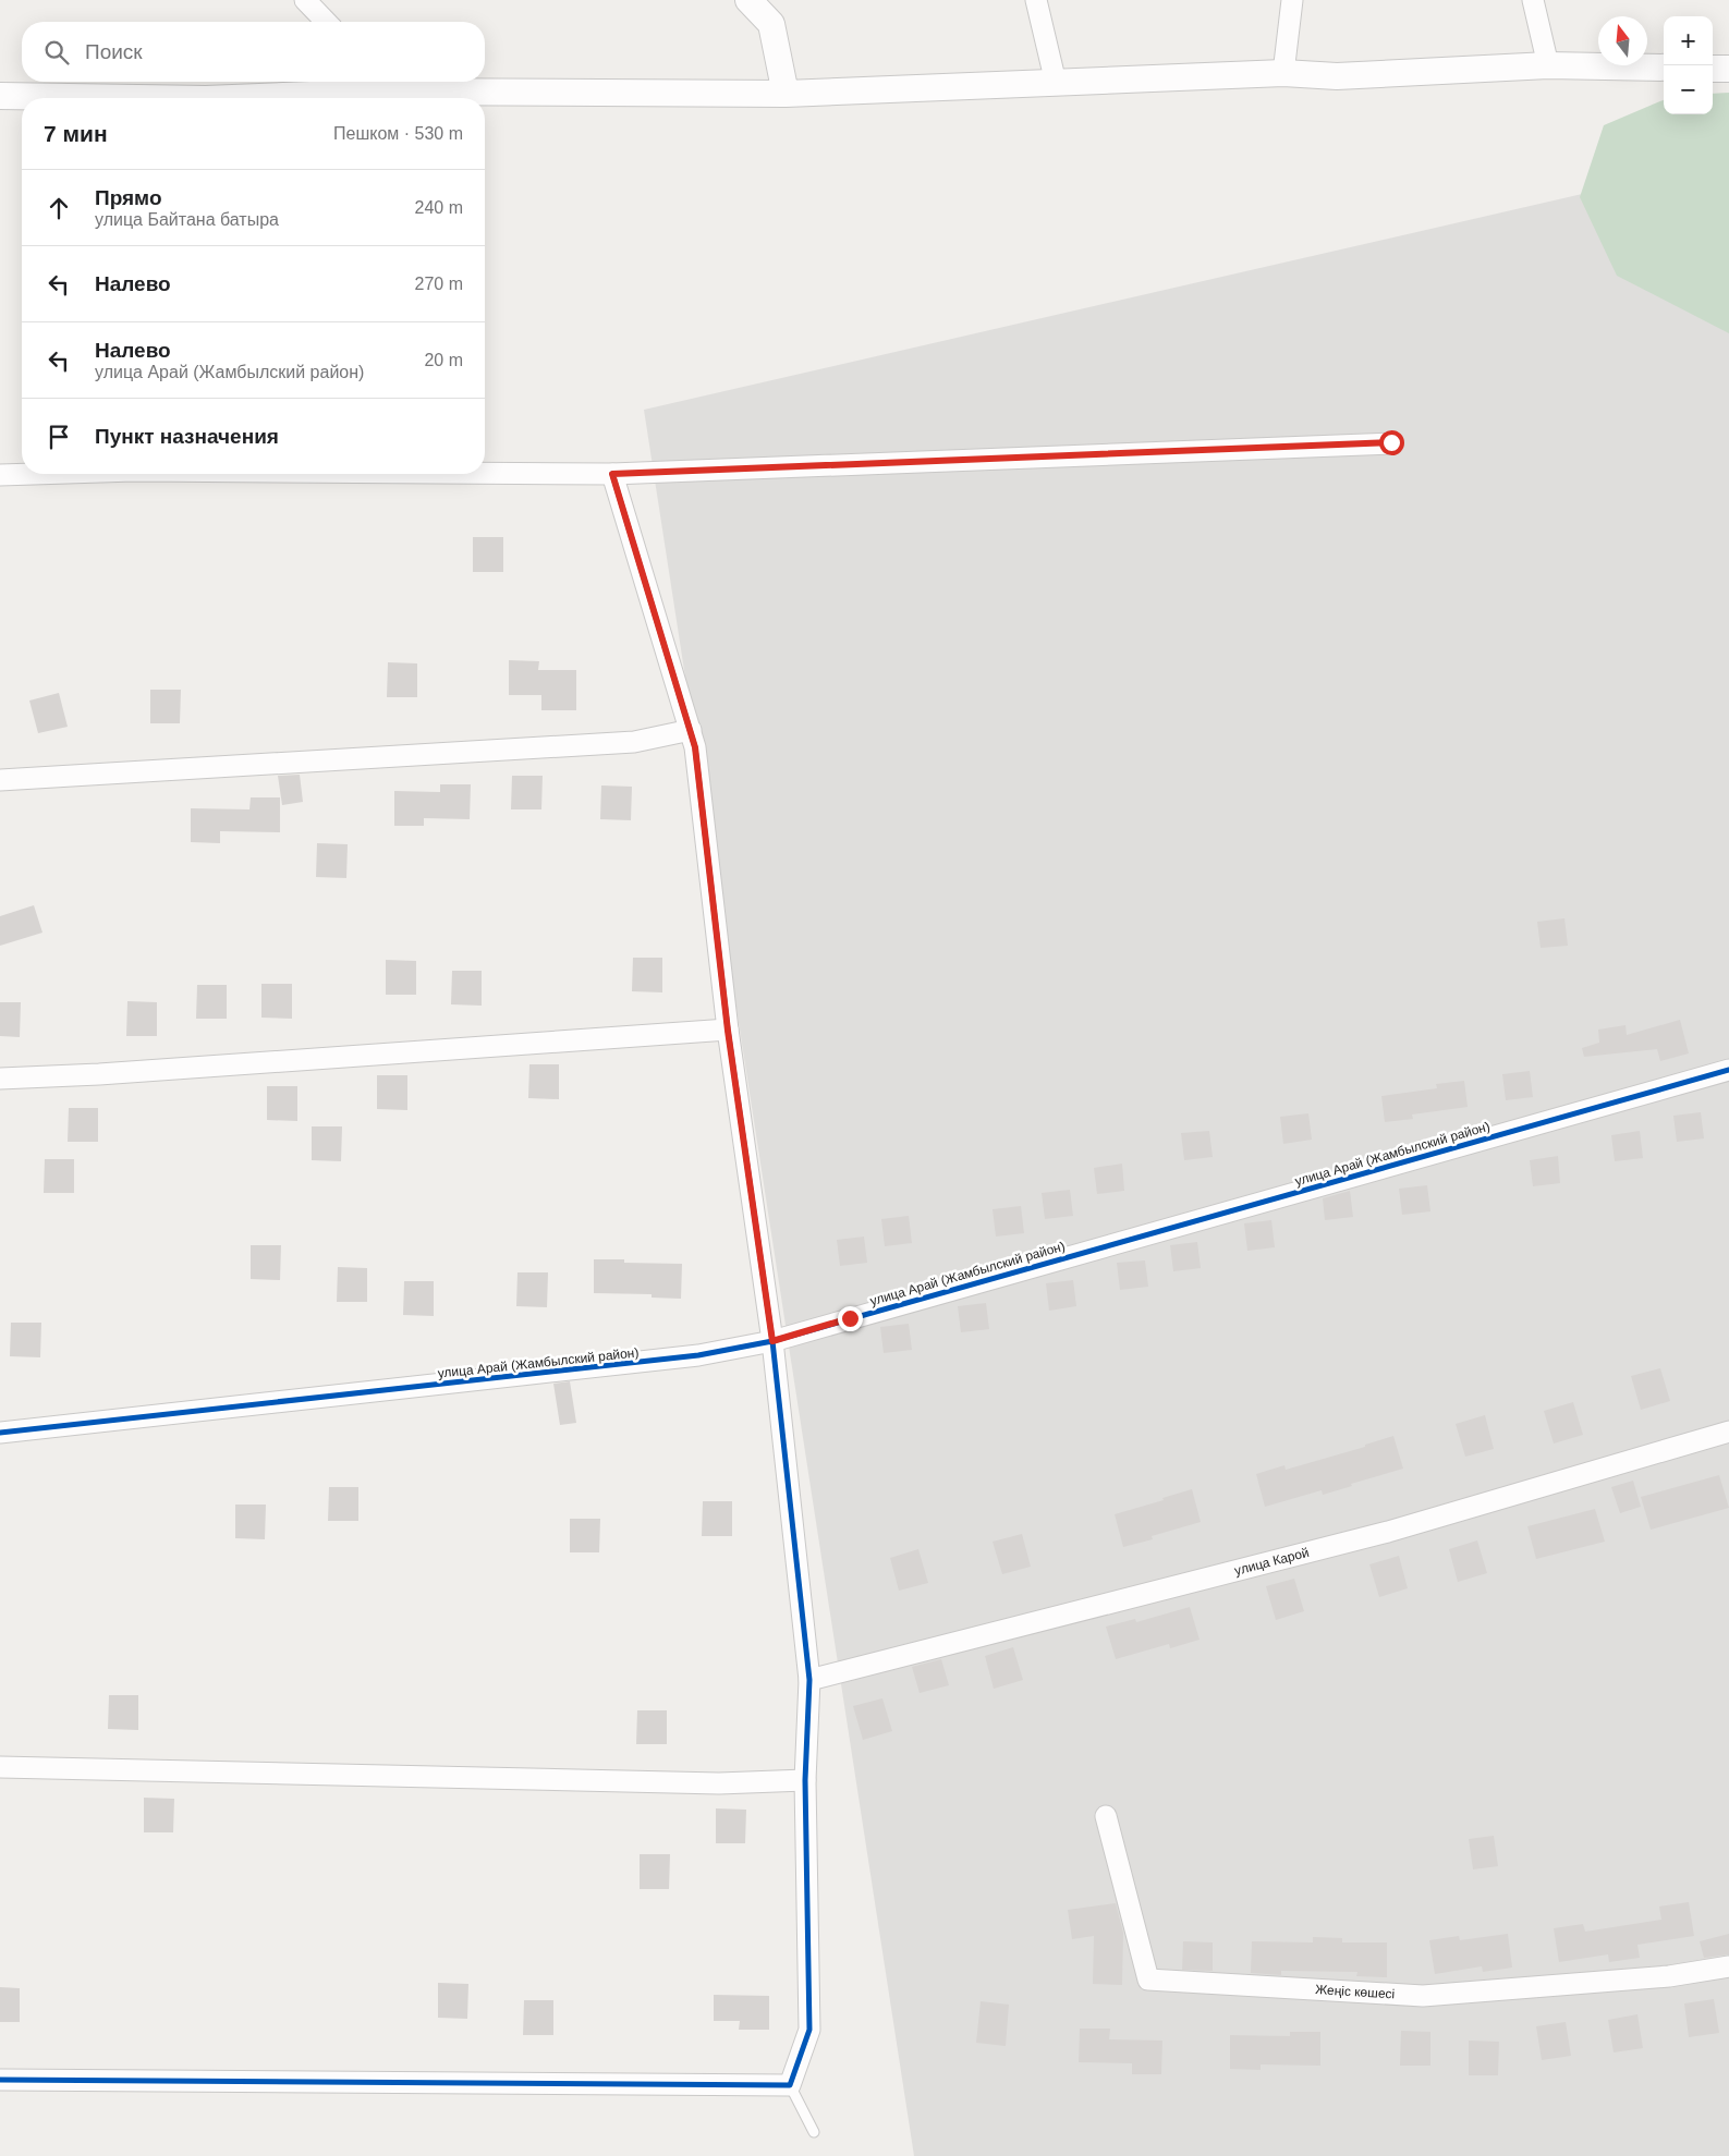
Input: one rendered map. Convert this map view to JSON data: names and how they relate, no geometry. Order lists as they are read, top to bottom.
{
  "streets": {
    "street": ["улица Арай (Жамбылский район)", "улица Карой", "Жеңіс көшесі"]
  },
  "north": "top",
  "page": {
    "map_buttons": ["+", "−"],
    "search": "Поиск",
    "heading": ["7 мин", "Пешком · 530 m"],
    "list": [
      ["Прямо", "улица Байтана батыра", "240 m"],
      ["Налево", "270 m"],
      ["Налево", "улица Арай (Жамбылский район)", "20 m"],
      "Пункт назначения"
    ]
  }
}
